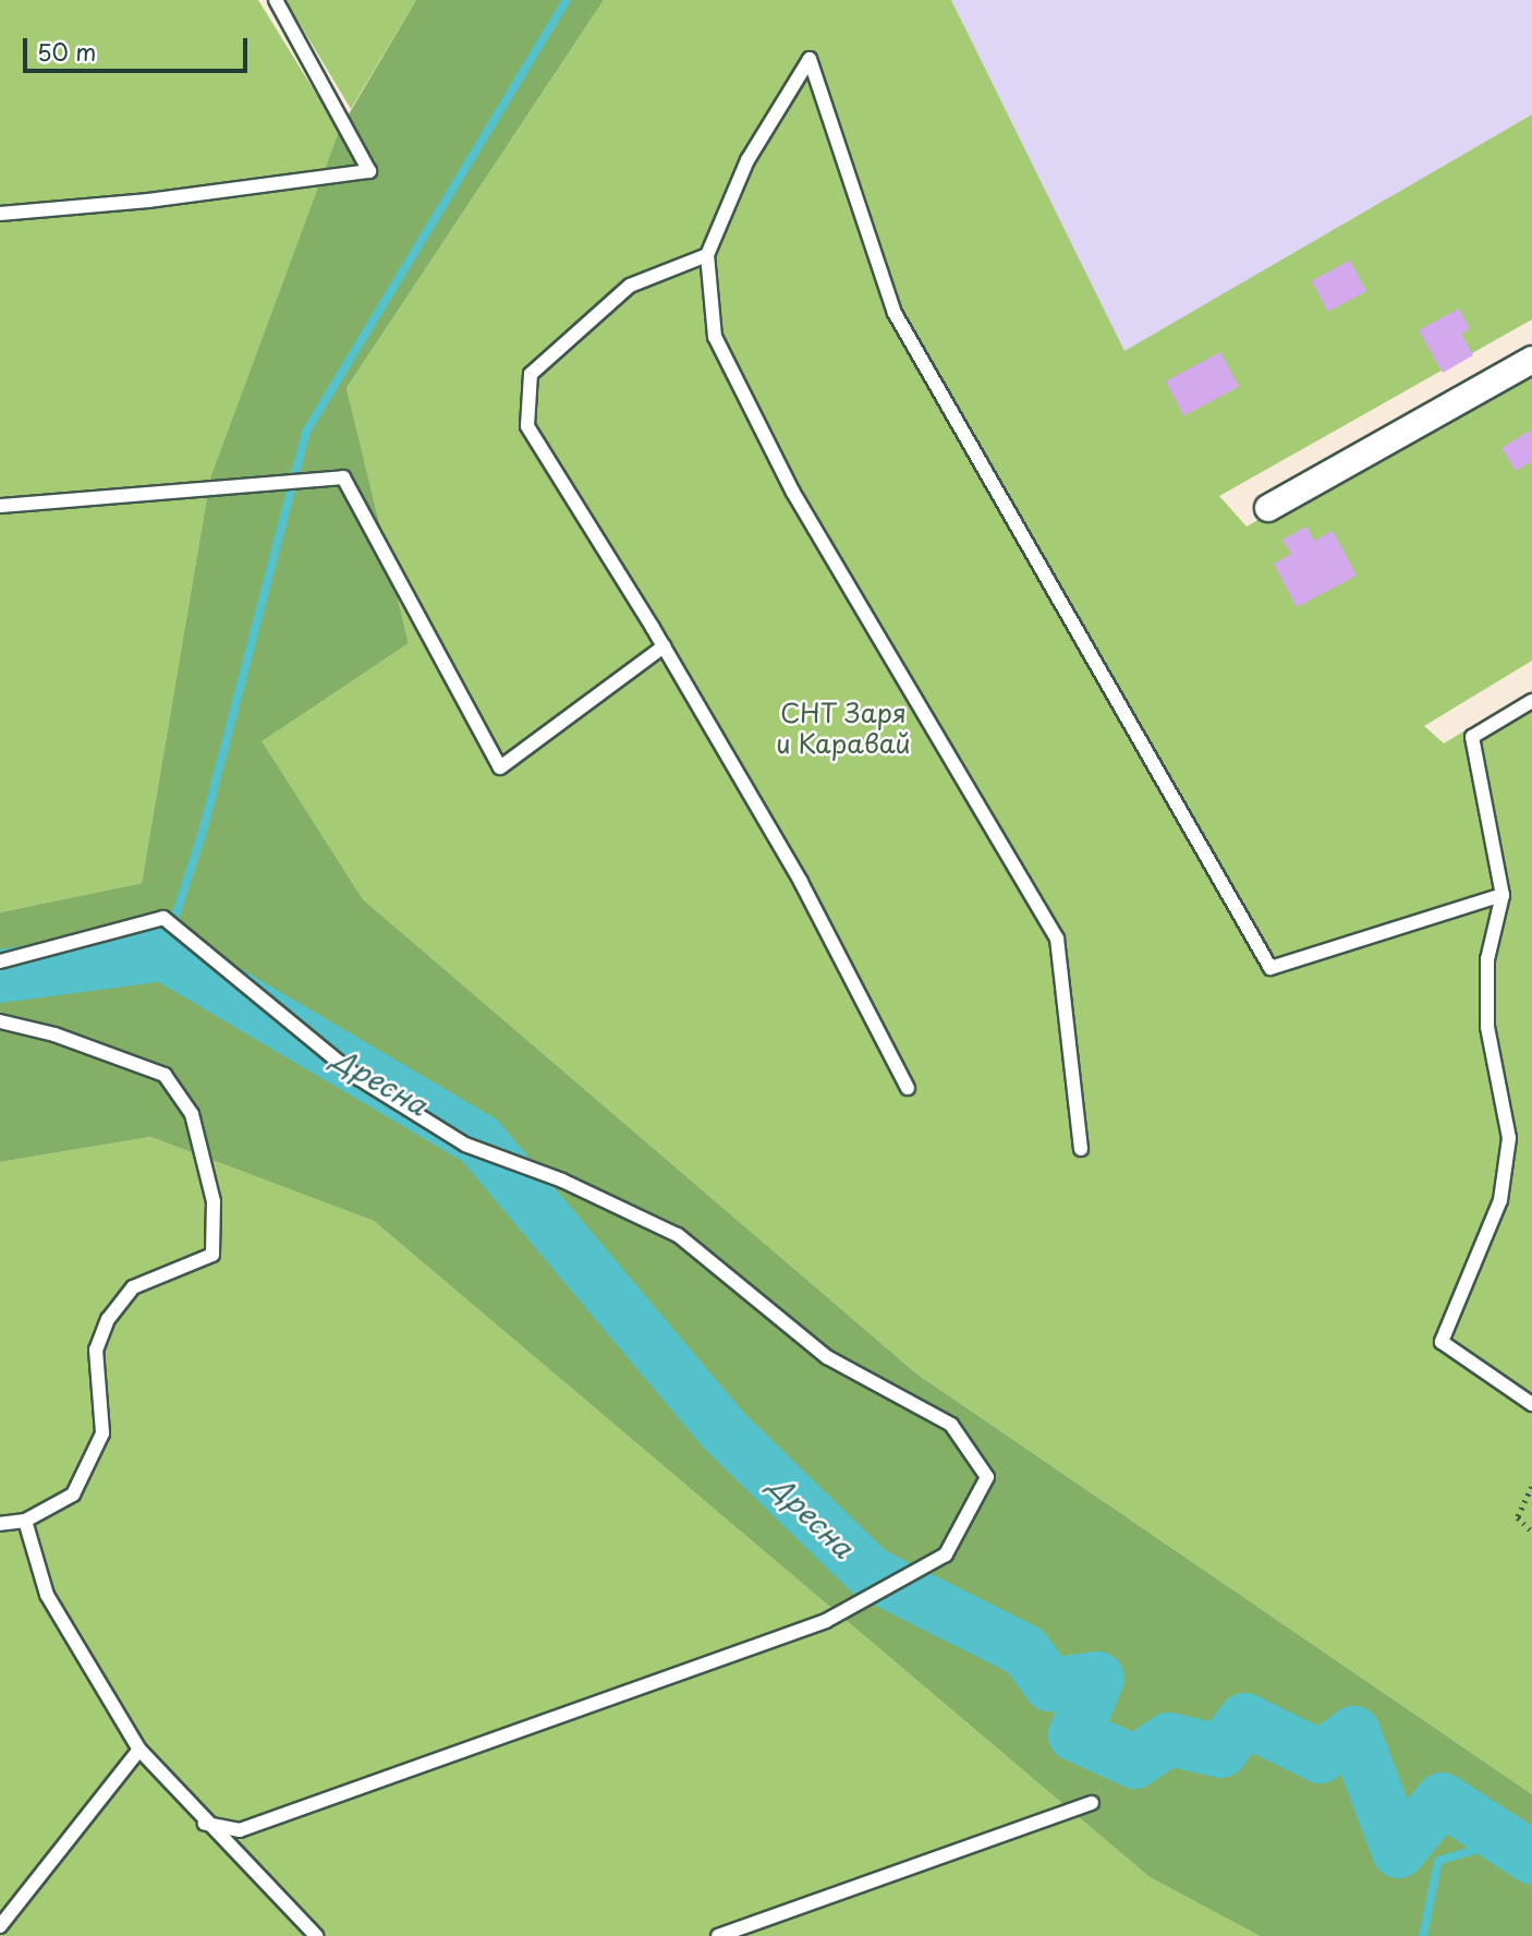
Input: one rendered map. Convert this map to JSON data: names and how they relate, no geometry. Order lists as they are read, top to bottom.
{
  "water": ["Дресна"],
  "parks": ["СНТ Заря и Каравай"],
  "scale_bar": "50 m"
}
